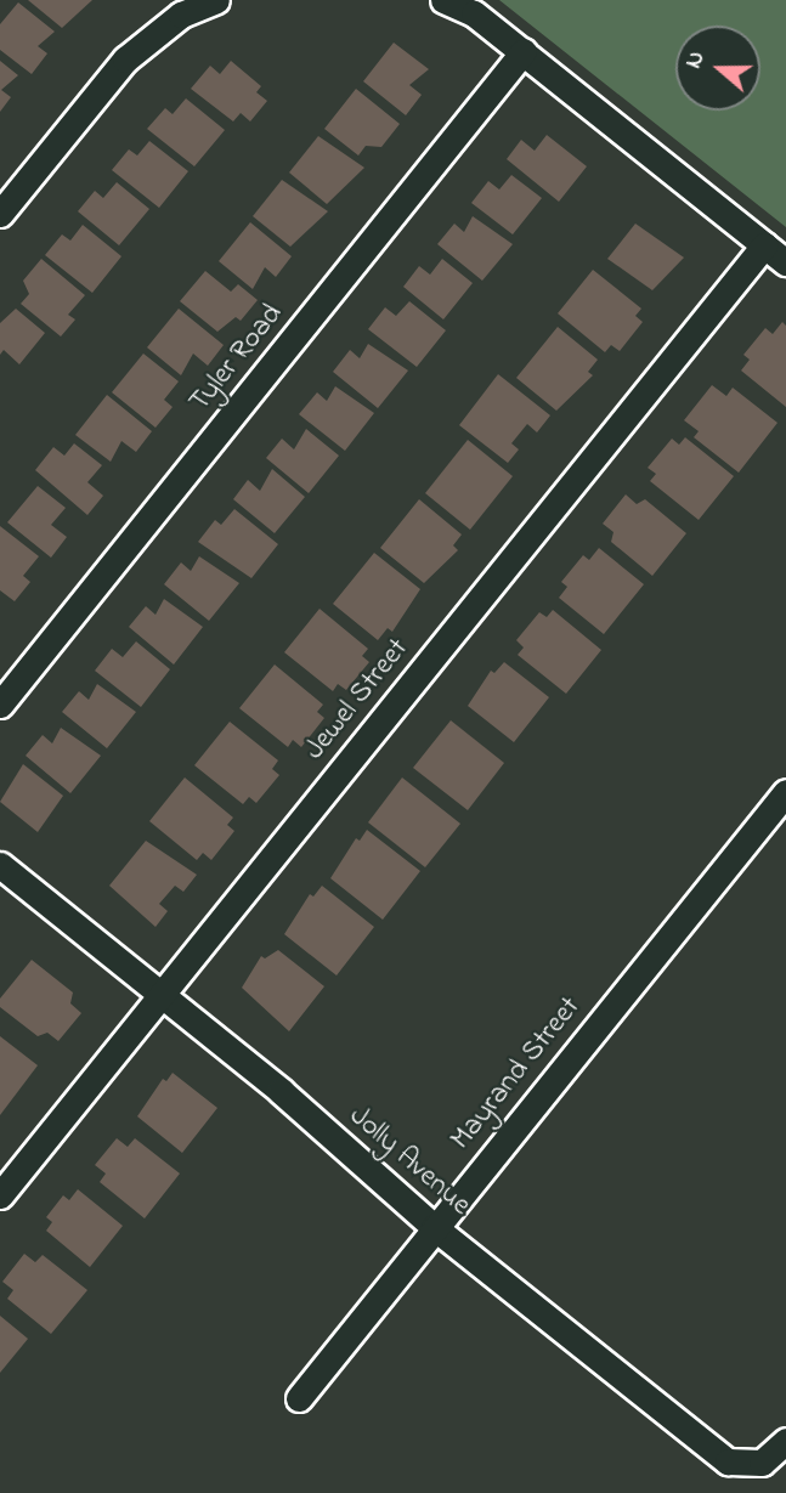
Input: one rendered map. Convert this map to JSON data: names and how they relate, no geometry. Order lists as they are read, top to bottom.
{
  "streets": {
    "street": [
      "Tyler Road",
      "Jewel Street",
      "Mayrand Street",
      "Jolly Avenue"
    ]
  },
  "crossings": [
    ["Jewel Street", "Jolly Avenue"],
    ["Mayrand Street", "Jolly Avenue"]
  ],
  "north": "left"
}
